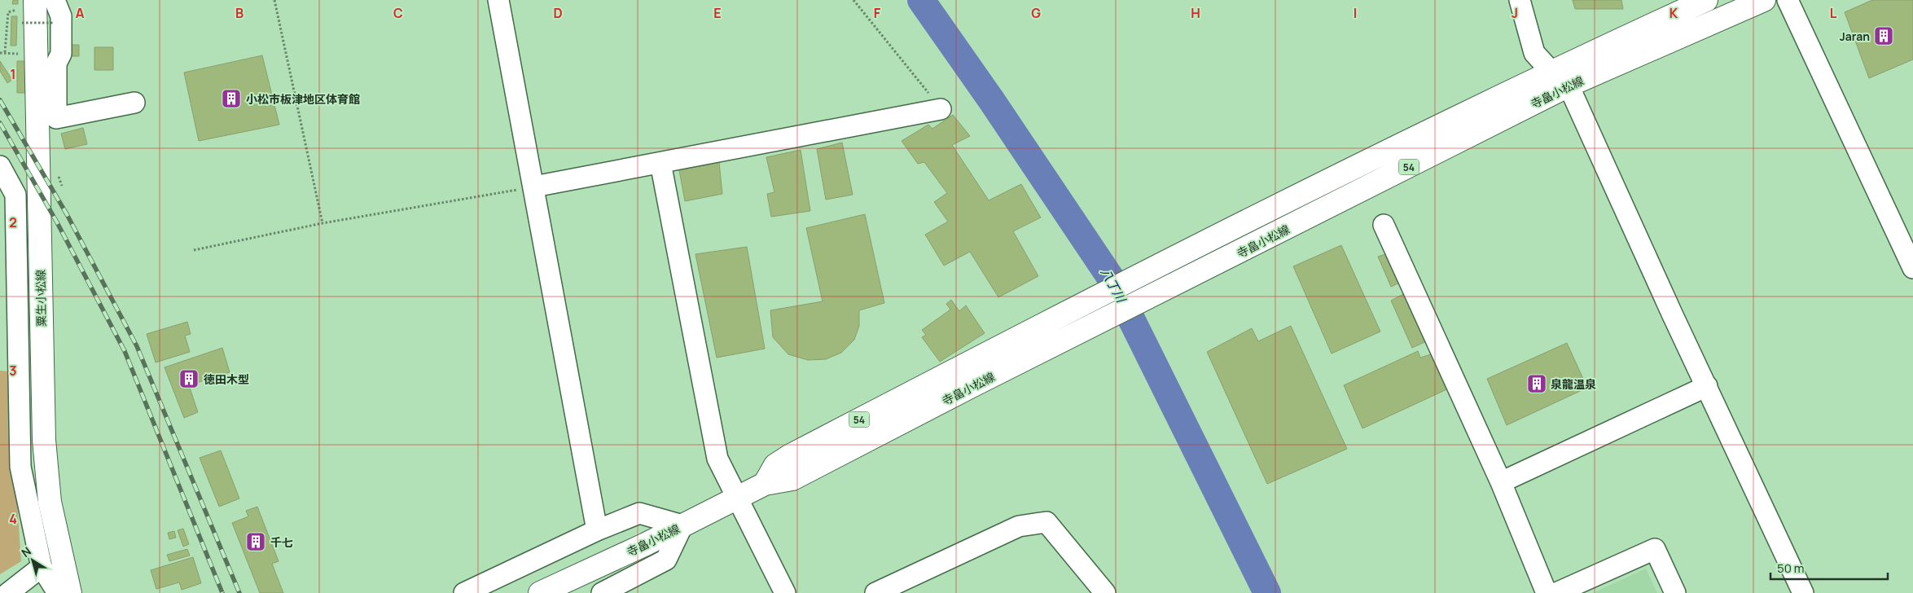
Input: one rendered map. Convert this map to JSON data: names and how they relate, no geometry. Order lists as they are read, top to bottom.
{
  "streets": {
    "main road": ["寺畠小松線", "54", "粟生小松線"]
  },
  "water": ["八丁川"],
  "places": {
    "building": [
      "Jaran",
      "小松市板津地区体育館",
      "徳田木型",
      "泉龍温泉",
      "千七"
    ]
  },
  "scale_bar": "50 m",
  "north": "top left",
  "grid": {
    "columns": [
      "A",
      "B",
      "C",
      "D",
      "E",
      "F",
      "G",
      "H",
      "I",
      "J",
      "K",
      "L"
    ],
    "rows": [
      "1",
      "2",
      "3",
      "4"
    ]
  }
}
